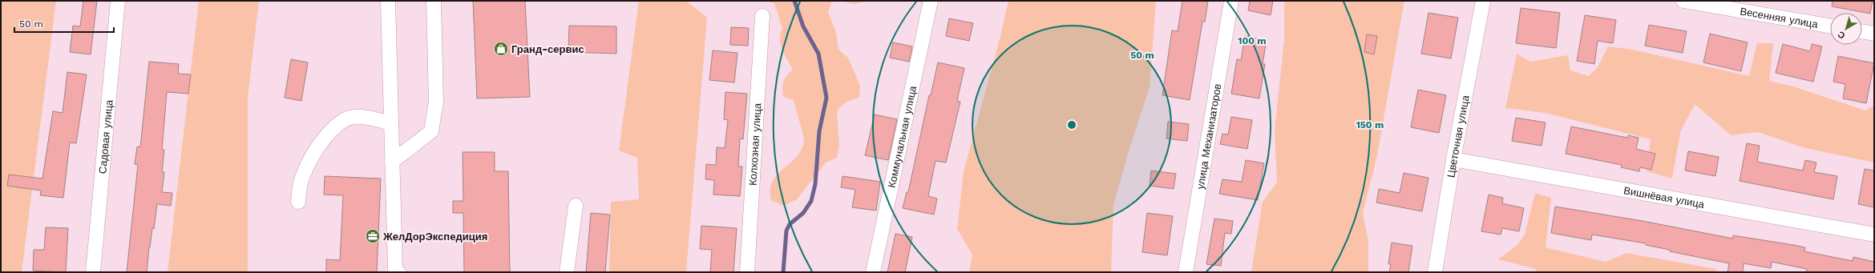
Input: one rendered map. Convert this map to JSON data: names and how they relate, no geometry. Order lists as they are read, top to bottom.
{
  "streets": {
    "street": [
      "Весенняя улица",
      "Садовая улица",
      "Коммунальная улица",
      "улица Механизаторов",
      "Цветочная улица",
      "Колхозная улица",
      "Вишнёвая улица"
    ]
  },
  "crossings": [
    ["Цветочная улица", "Вишнёвая улица"]
  ],
  "places": {
    "shop": ["Гранд-сервис"],
    "office": ["ЖелДорЭкспедиция"]
  },
  "scale_bar": "50 m",
  "north": "bottom left",
  "rings": ["100 m", "50 m", "150 m"]
}
